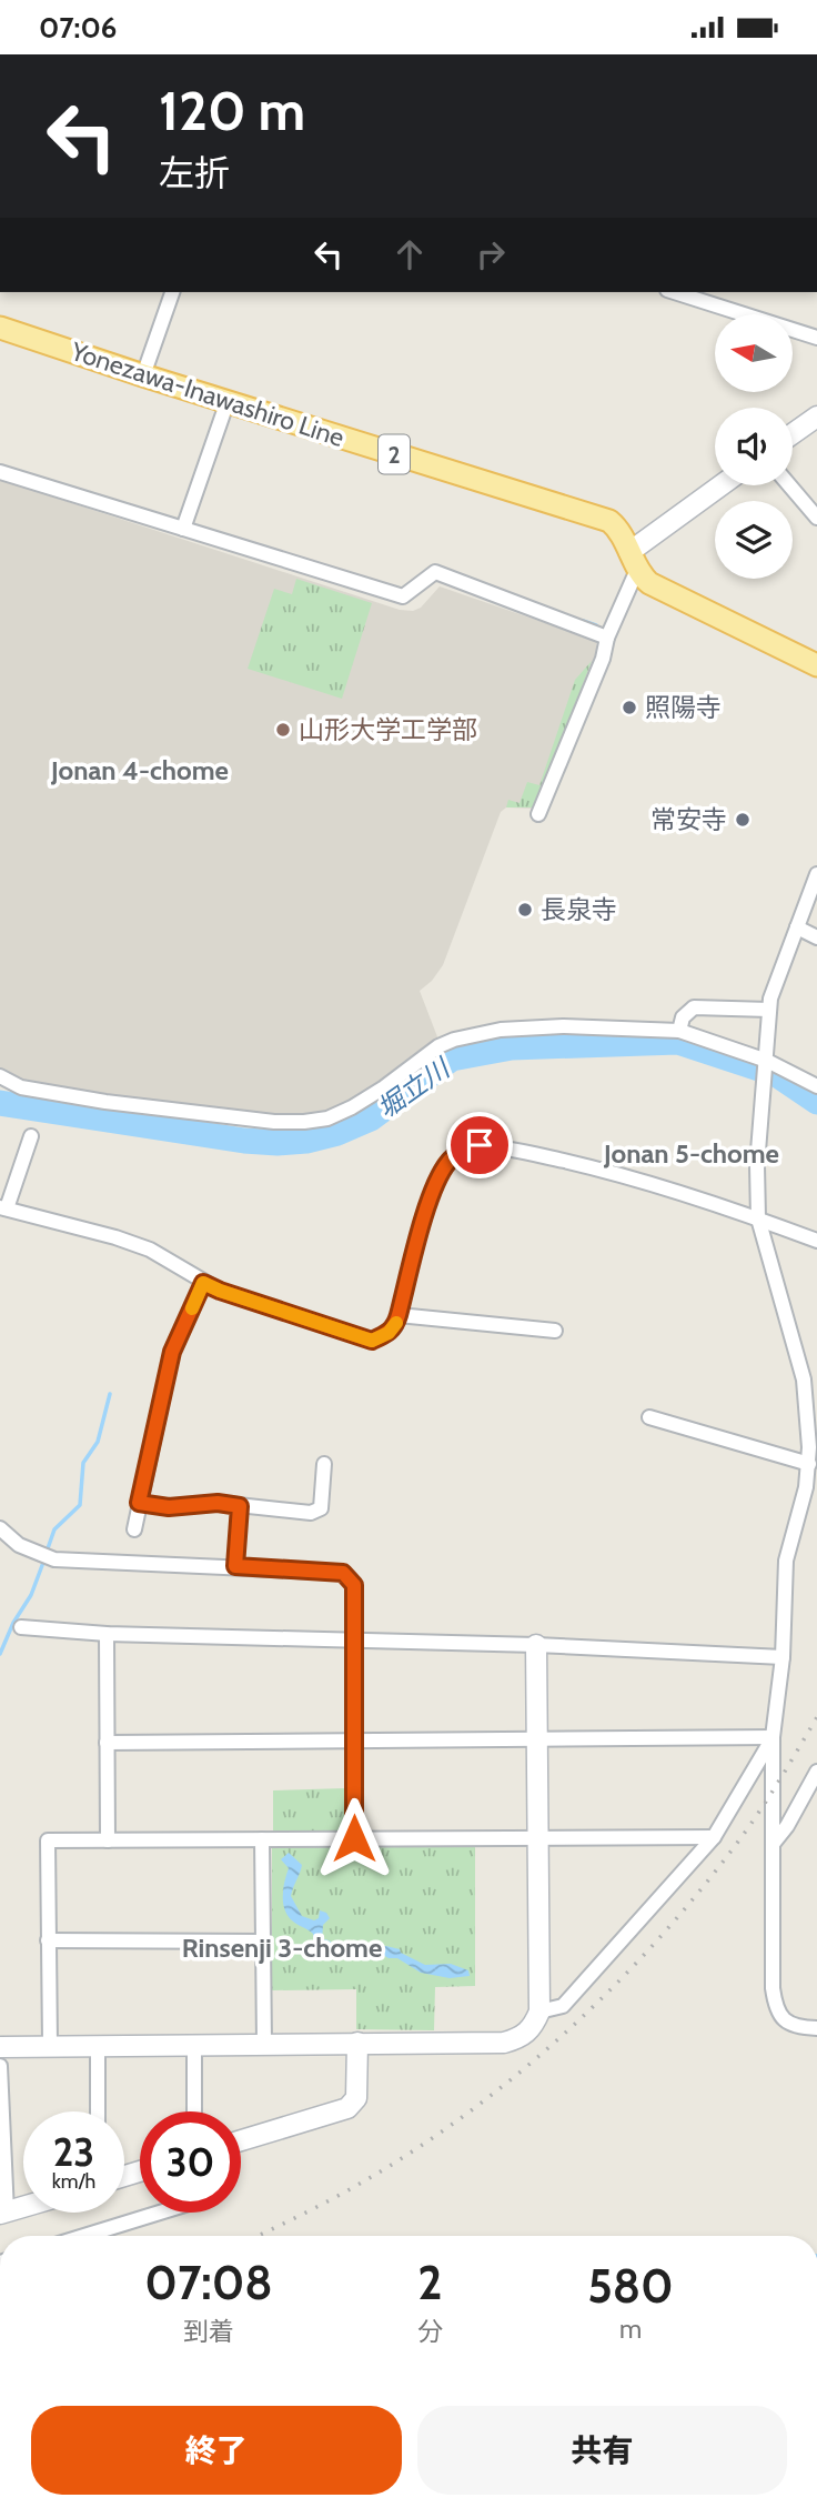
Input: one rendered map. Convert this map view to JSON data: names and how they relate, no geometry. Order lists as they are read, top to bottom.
{
  "streets": {
    "main road": ["Yonezawa-Inawashiro Line", "2"]
  },
  "districts": ["Jonan 4-chome", "Jonan 5-chome", "Rinsenji 3-chome"],
  "water": ["堀立川"],
  "places": [
    "照陽寺",
    "山形大学工学部",
    "常安寺",
    "長泉寺"
  ],
  "north": "left",
  "page": {
    "status": "07:06",
    "turn": ["120 m", "左折"],
    "speed": "23 km/h",
    "limit": "30",
    "eta": [
      "07:08",
      "到着",
      "2",
      "分",
      "580",
      "m"
    ],
    "buttons": ["終了", "共有"]
  }
}
